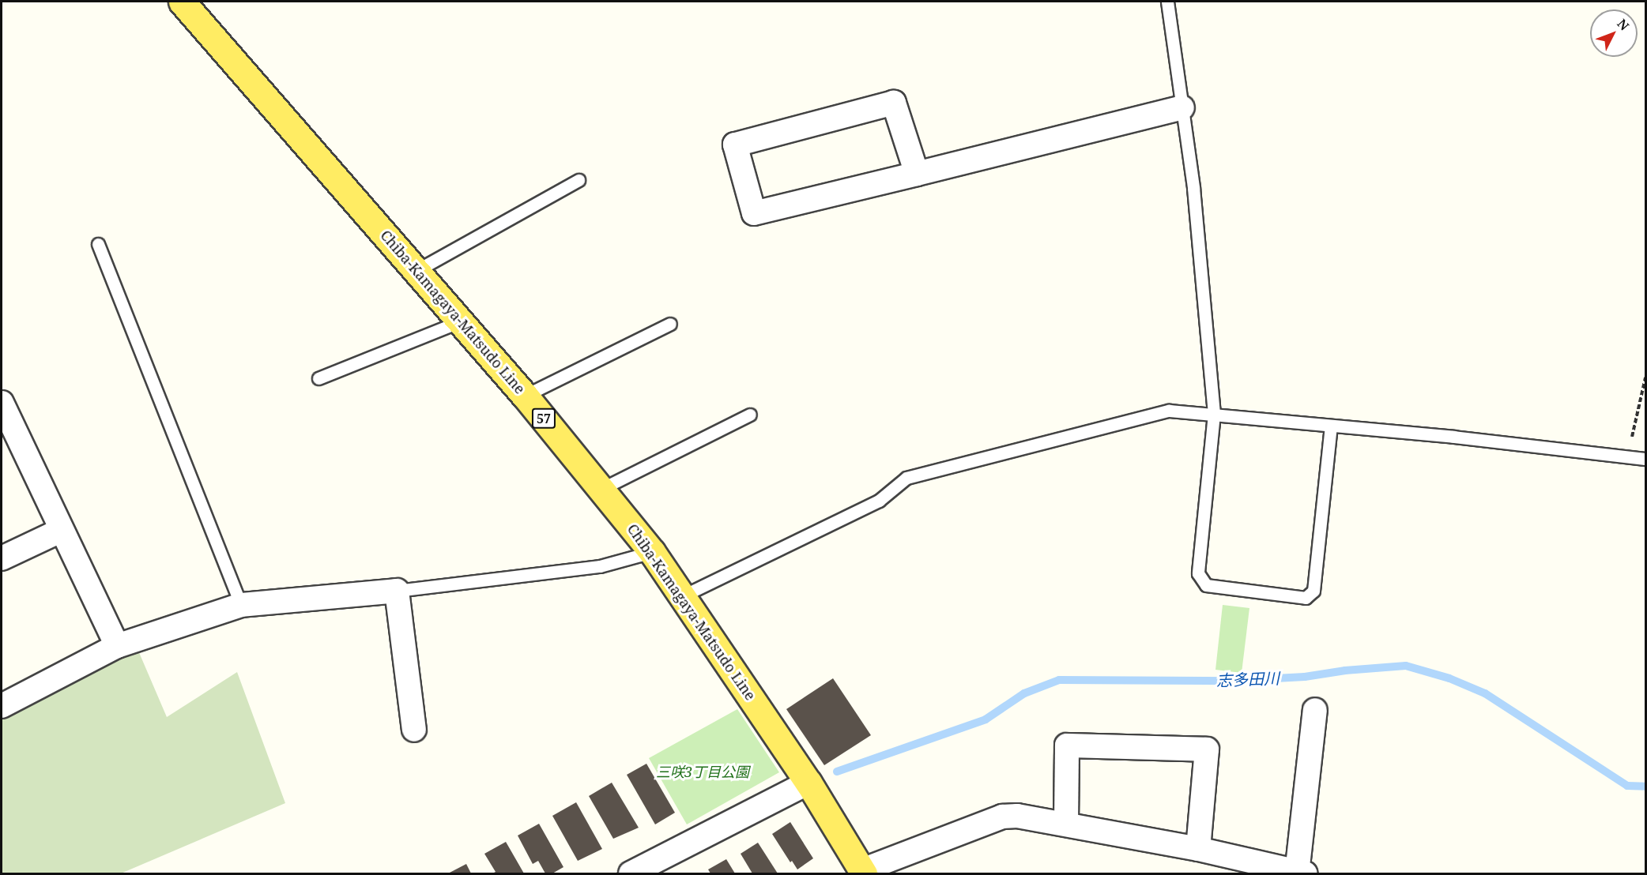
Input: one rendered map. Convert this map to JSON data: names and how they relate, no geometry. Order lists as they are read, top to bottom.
{
  "streets": {
    "main road": ["Chiba-Kamagaya-Matsudo Line", "57"]
  },
  "water": ["志多田川"],
  "parks": ["三咲3丁目公園"],
  "north": "top right"
}
